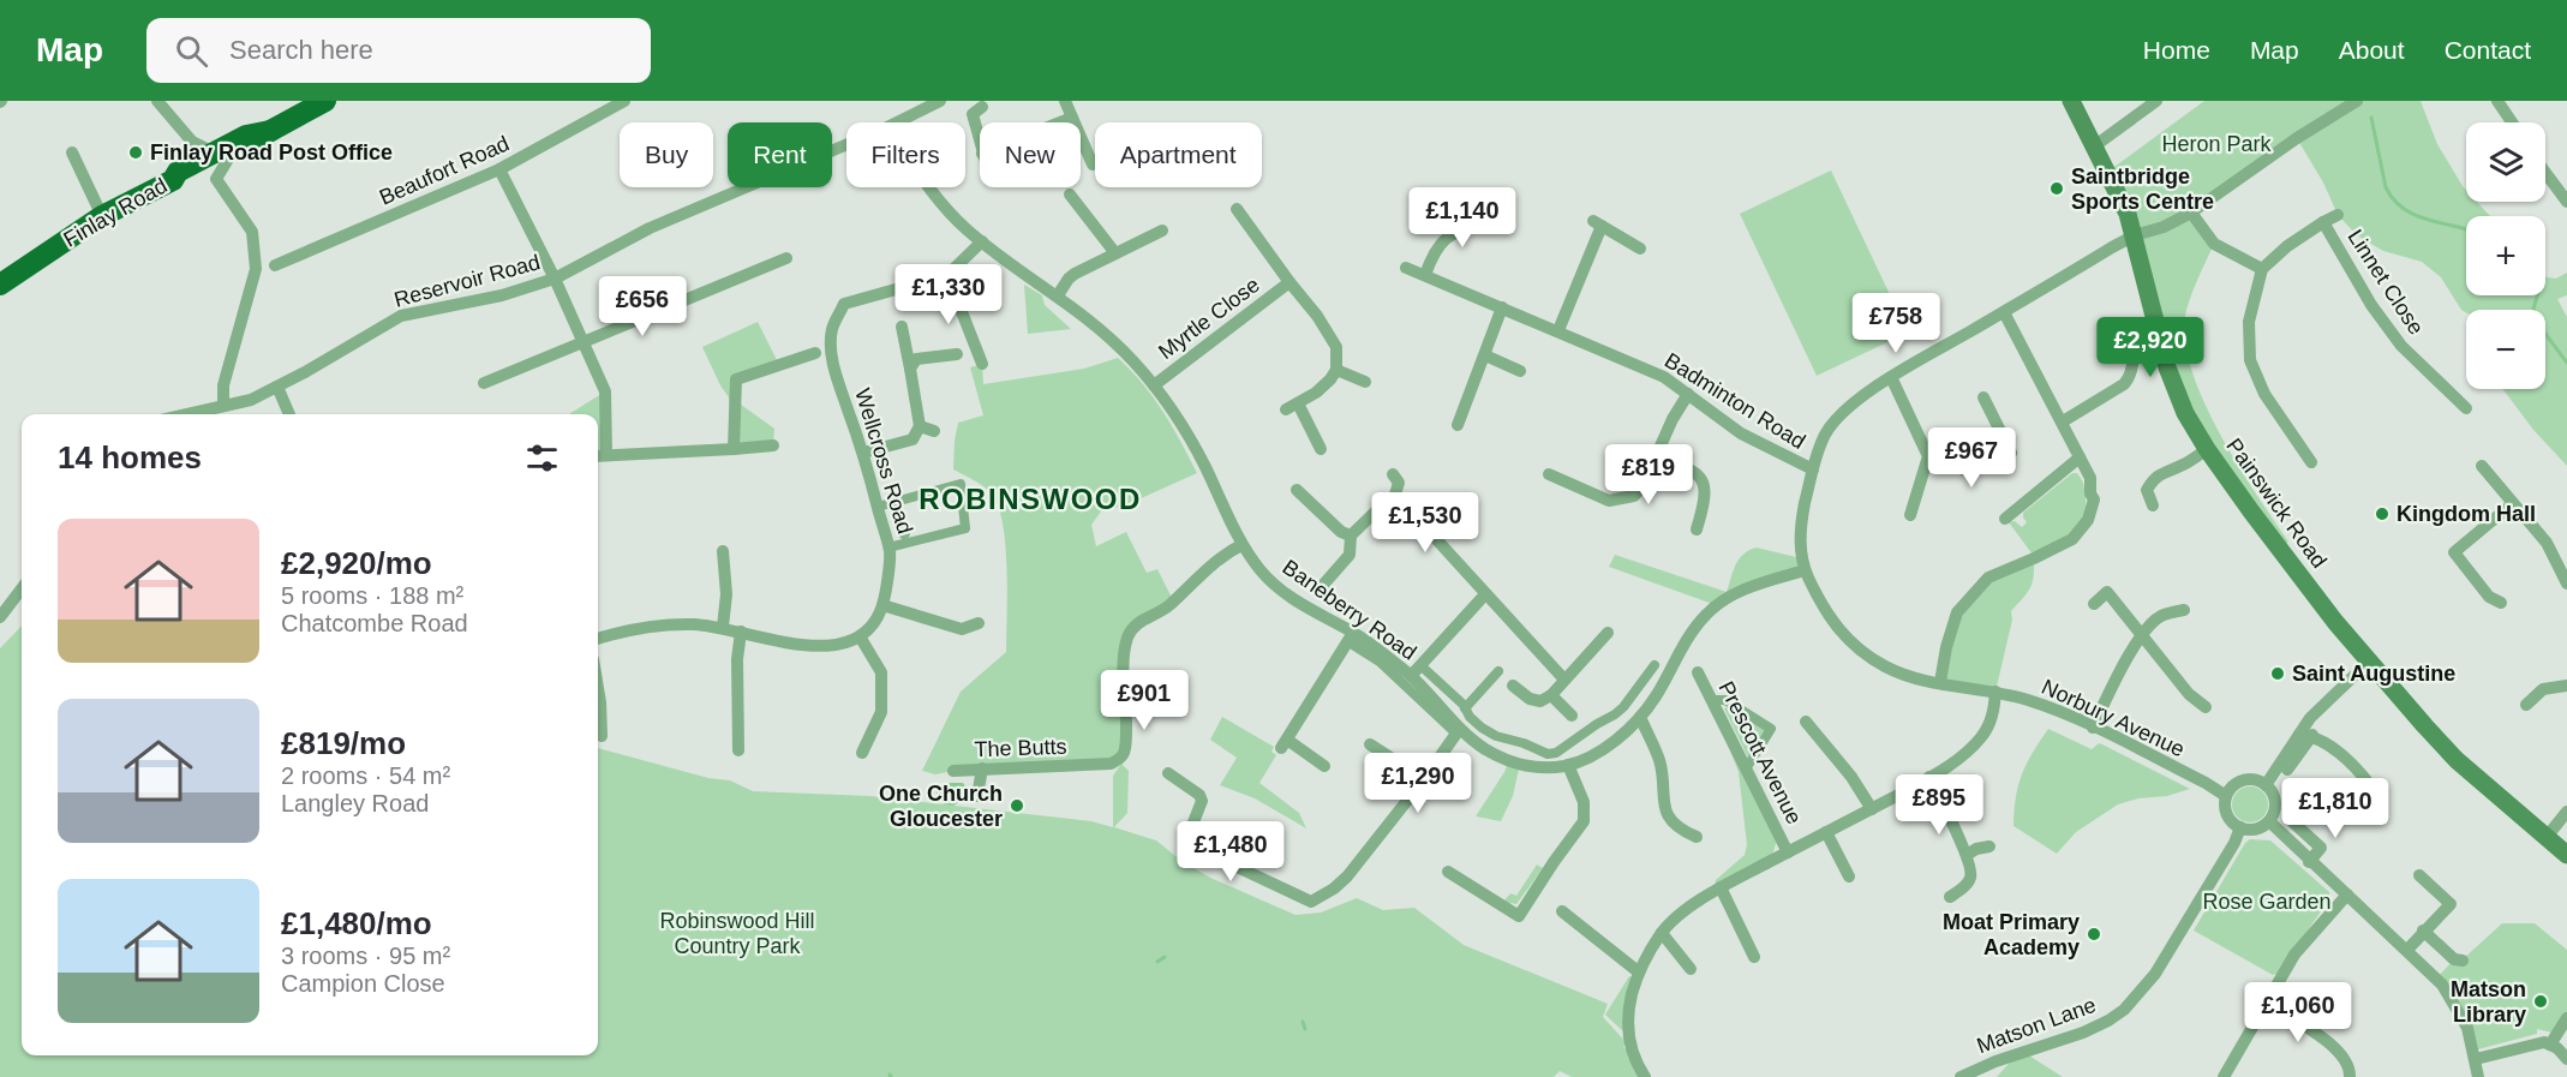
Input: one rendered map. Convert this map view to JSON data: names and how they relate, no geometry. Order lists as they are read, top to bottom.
{
  "streets": {
    "highway": ["Finlay Road"],
    "main road": ["Painswick Road"],
    "street": [
      "Beaufort Road",
      "Reservoir Road",
      "Linnet Close",
      "Myrtle Close",
      "Badminton Road",
      "Wellcross Road",
      "Baneberry Road",
      "Norbury Avenue",
      "The Butts",
      "Prescott Avenue",
      "Matson Lane"
    ]
  },
  "crossings": [
    ["Myrtle Close", "Baneberry Road"],
    ["Badminton Road", "Norbury Avenue"],
    ["Wellcross Road", "Baneberry Road"],
    ["Painswick Road", "Norbury Avenue"],
    ["Baneberry Road", "Norbury Avenue"],
    ["Baneberry Road", "The Butts"],
    ["Norbury Avenue", "Matson Lane"]
  ],
  "districts": ["ROBINSWOOD"],
  "parks": ["Heron Park", "Rose Garden", "Robinswood Hill Country Park"],
  "places": [
    "Finlay Road Post Office",
    "Saintbridge Sports Centre",
    "Kingdom Hall",
    "Saint Augustine",
    "One Church Gloucester",
    "Moat Primary Academy",
    "Matson Library"
  ],
  "page": {
    "header": "Map",
    "search": "Search here",
    "nav": [
      "Home",
      "Map",
      "About",
      "Contact"
    ],
    "map_buttons": ["+", "−"],
    "chip": [
      "Buy",
      "Rent",
      "Filters",
      "New",
      "Apartment"
    ],
    "price": [
      "£1,140",
      "£1,330",
      "£656",
      "£758",
      "£2,920",
      "£967",
      "£819",
      "£1,530",
      "£901",
      "£1,290",
      "£895",
      "£1,810",
      "£1,480",
      "£1,060"
    ],
    "heading": "14 homes",
    "list": [
      {
        "name": "£2,920/mo",
        "note": "5 rooms · 188 m² · Chatcombe Road"
      },
      {
        "name": "£819/mo",
        "note": "2 rooms · 54 m² · Langley Road"
      },
      {
        "name": "£1,480/mo",
        "note": "3 rooms · 95 m² · Campion Close"
      }
    ]
  }
}
